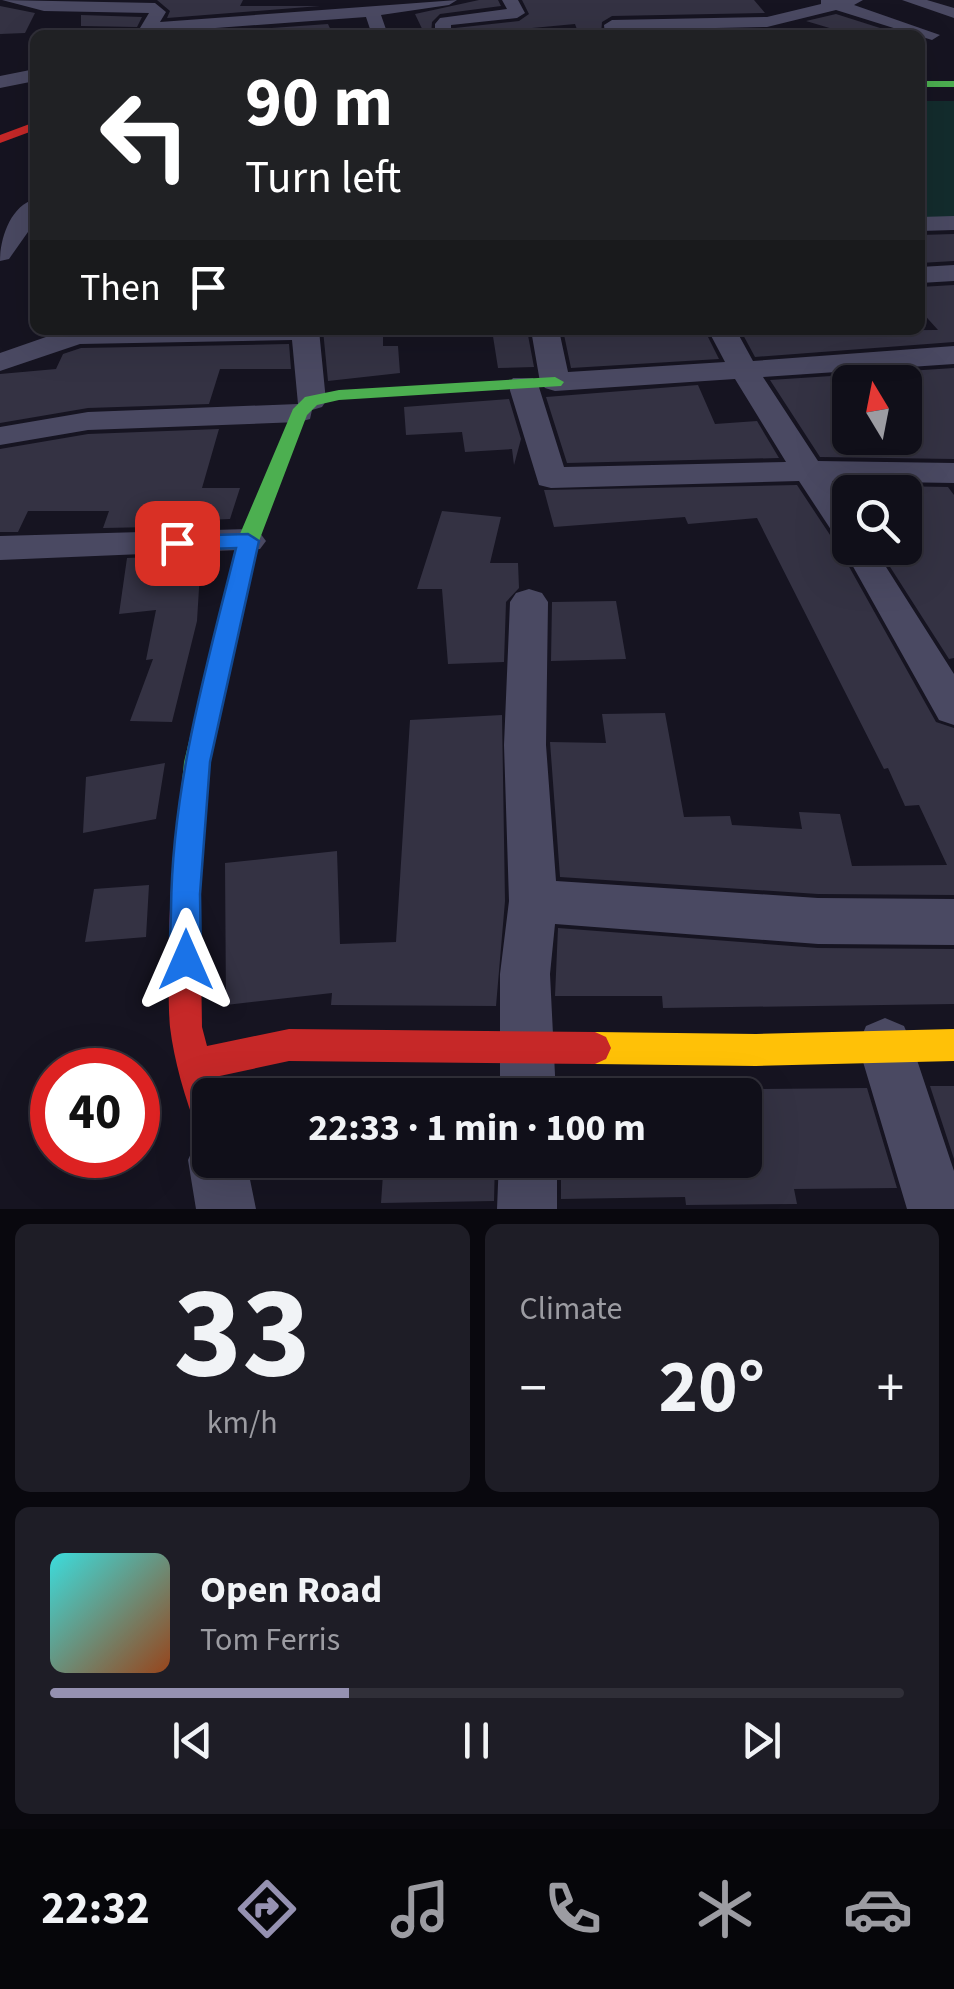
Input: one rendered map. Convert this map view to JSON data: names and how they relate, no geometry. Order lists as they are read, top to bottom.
{
  "north": "top",
  "page": {
    "turn": ["90 m", "Turn left"],
    "then": "Then",
    "limit": "40",
    "trip": "22:33 · 1 min · 100 m",
    "tile": [
      ["33", "km/h"],
      "Climate"
    ],
    "heat": ["−", "20°", "+"],
    "song": ["Open Road", "Tom Ferris"],
    "tabs": "22:32"
  }
}
